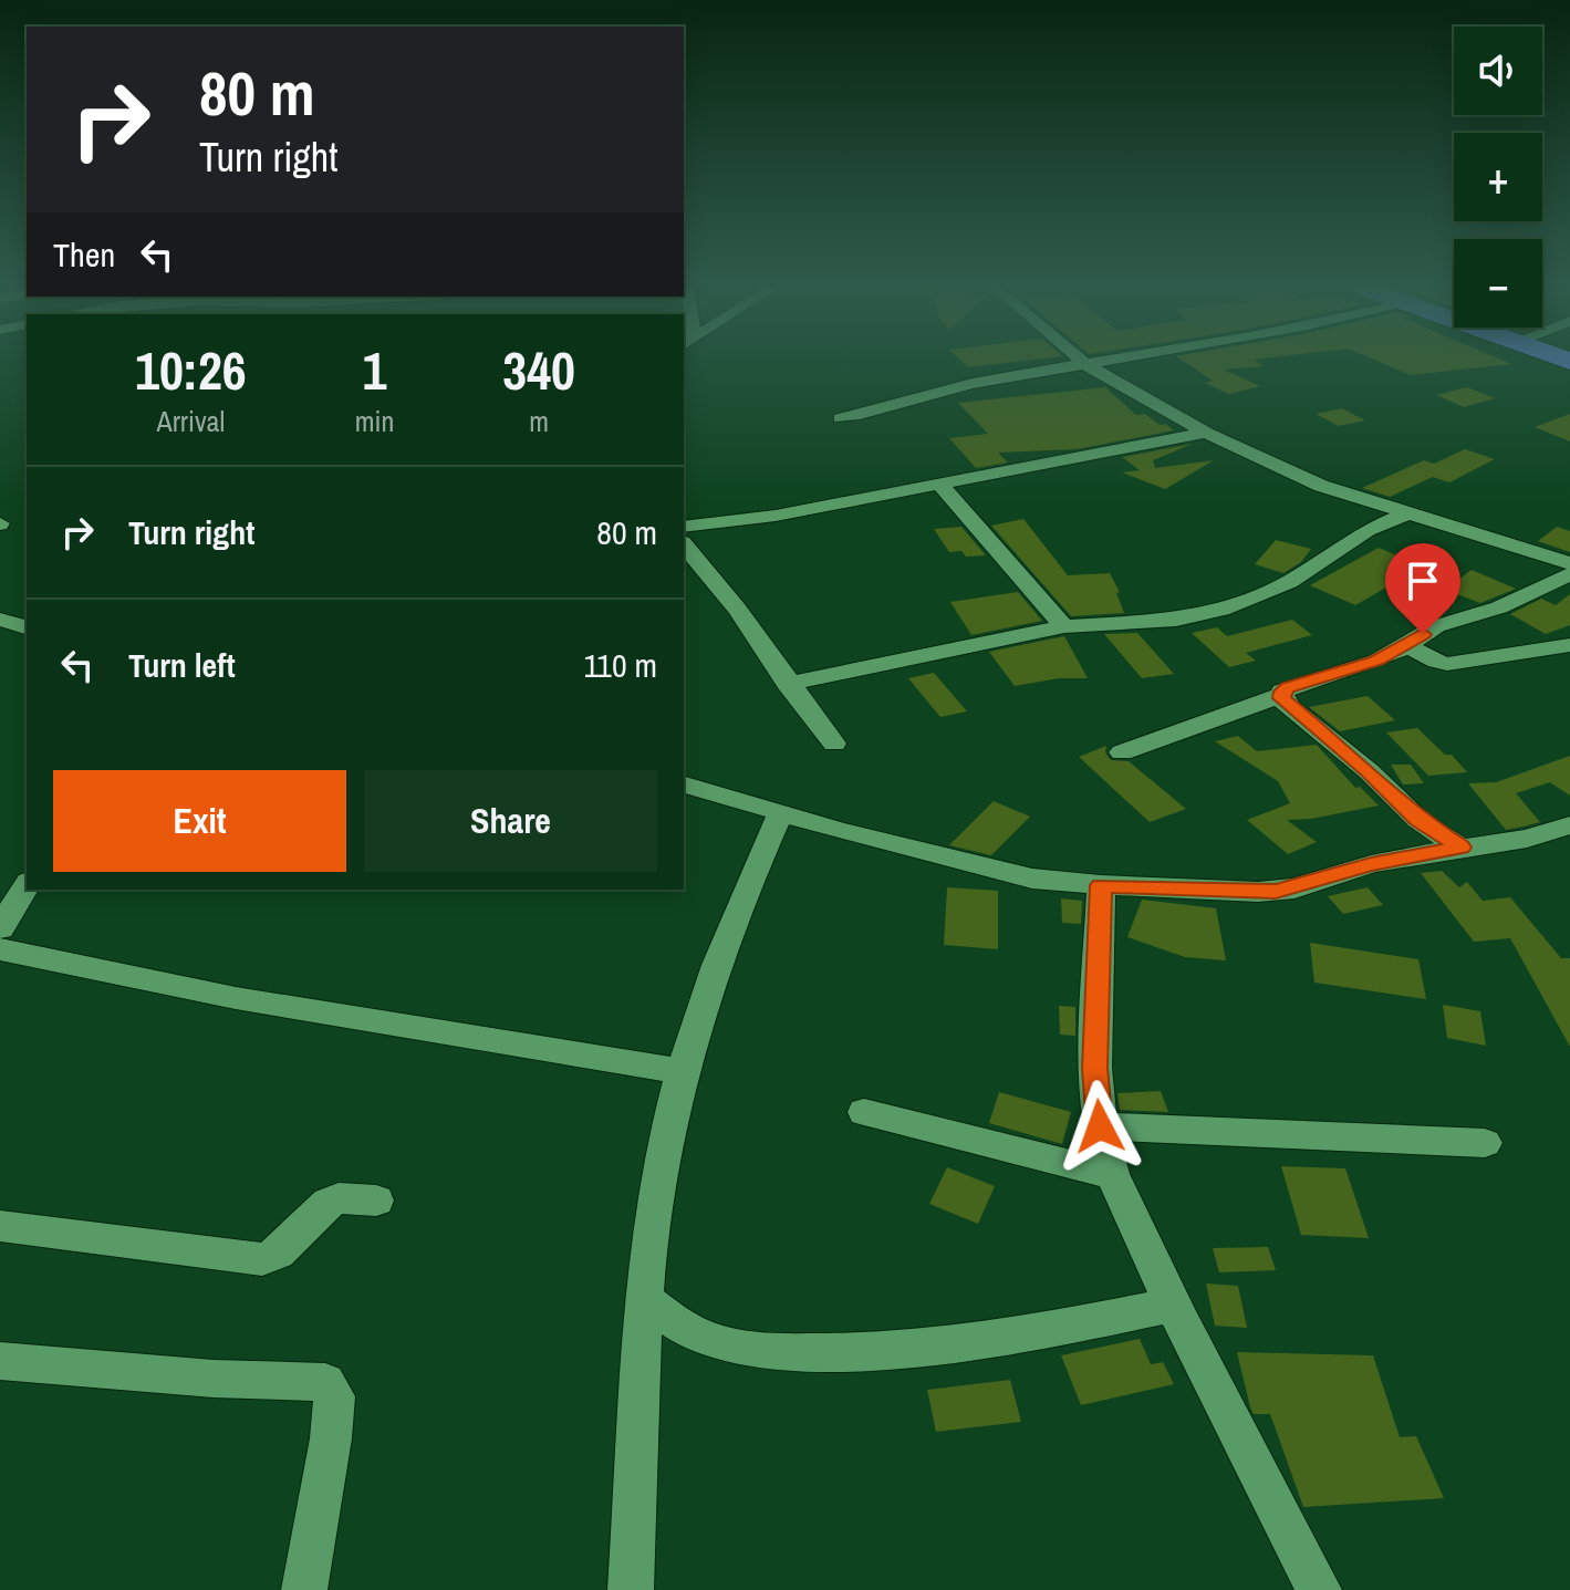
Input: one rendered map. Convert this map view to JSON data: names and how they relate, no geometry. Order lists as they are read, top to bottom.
{
  "page": {
    "map_buttons": ["+", "−"],
    "turn": ["80 m", "Turn right"],
    "then": "Then",
    "eta": [
      "10:26",
      "Arrival",
      "1",
      "min",
      "340",
      "m"
    ],
    "list": [
      {
        "name": "Turn right",
        "value": "80 m"
      },
      {
        "name": "Turn left",
        "value": "110 m"
      }
    ],
    "buttons": ["Exit", "Share"]
  }
}
